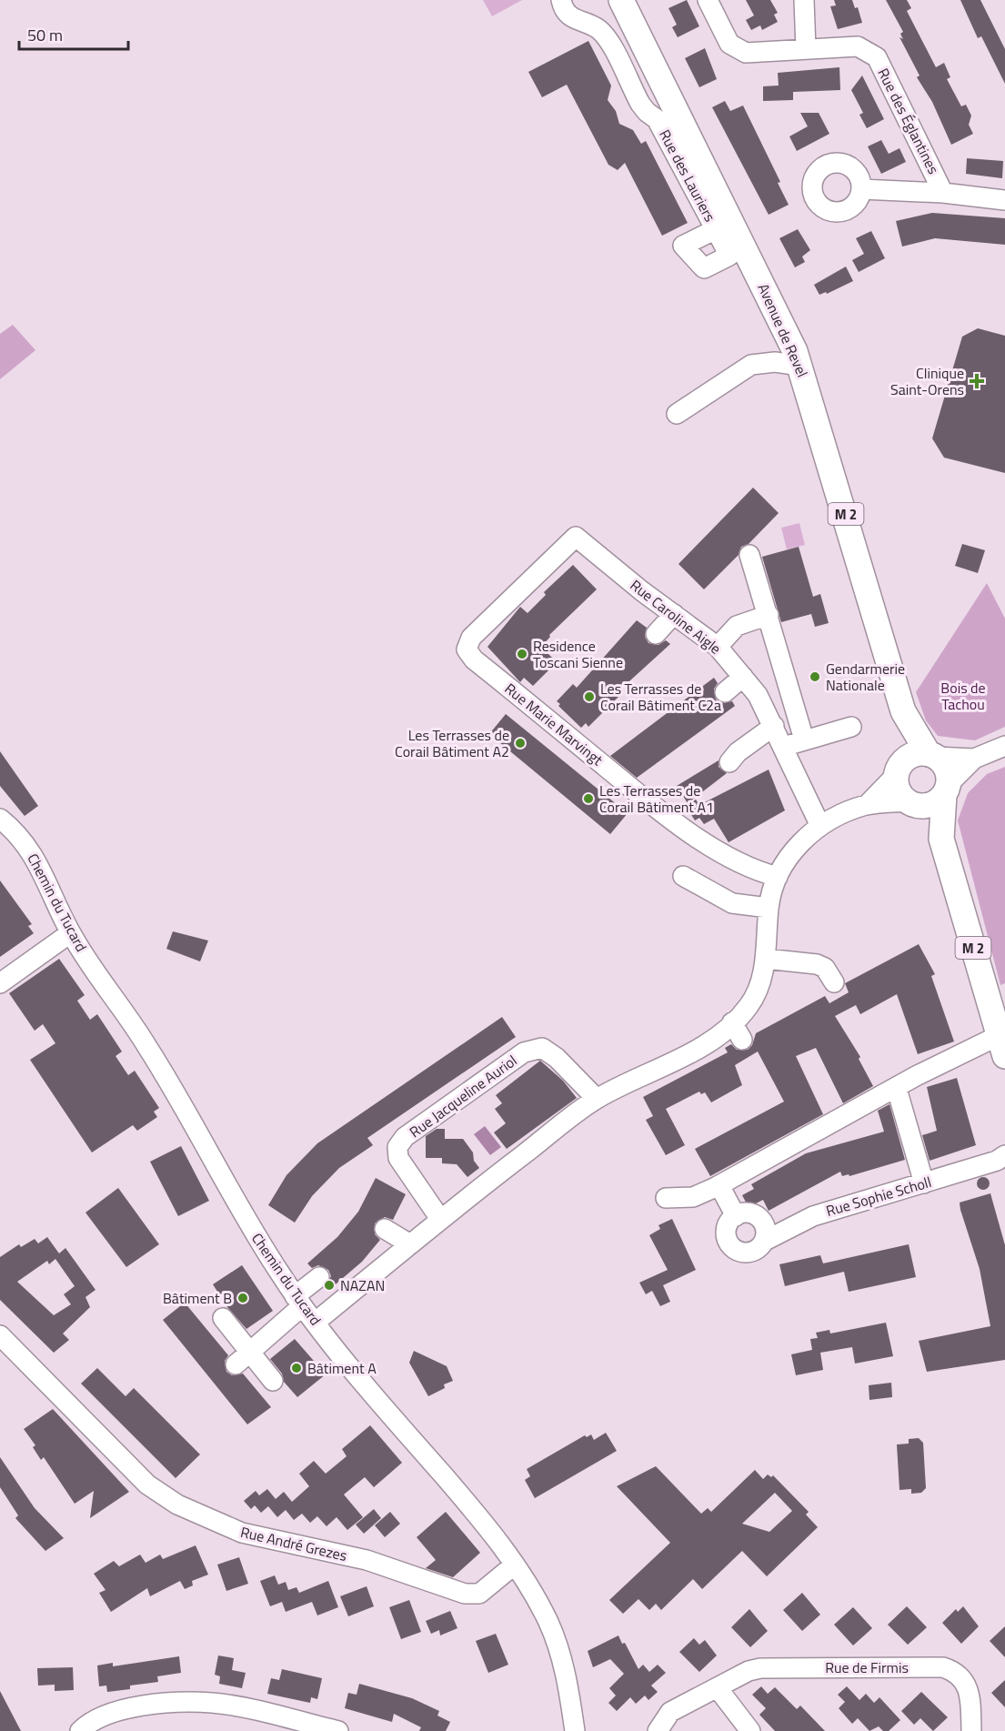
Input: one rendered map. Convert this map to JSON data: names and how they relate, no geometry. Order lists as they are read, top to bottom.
{
  "streets": {
    "main road": ["Avenue de Revel", "M 2"],
    "street": [
      "Rue des Églantines",
      "Rue des Lauriers",
      "Rue Caroline Aigle",
      "Rue Marie Marvingt",
      "Chemin du Tucard",
      "Rue Jacqueline Auriol",
      "Rue Sophie Scholl",
      "Rue André Grezes",
      "Rue de Firmis"
    ]
  },
  "crossings": [
    ["Avenue de Revel", "M 2"],
    ["Rue Caroline Aigle", "Rue Marie Marvingt"],
    ["Chemin du Tucard", "Rue André Grezes"]
  ],
  "parks": ["Bois de Tachou"],
  "places": {
    "health": ["Clinique Saint-Orens"],
    "other": [
      "Residence Toscani Sienne",
      "Gendarmerie Nationale",
      "Les Terrasses de Corail Bâtiment C2a",
      "Les Terrasses de Corail Bâtiment A2",
      "Les Terrasses de Corail Bâtiment A1",
      "NAZAN",
      "Bâtiment B",
      "Bâtiment A"
    ]
  },
  "scale_bar": "50 m"
}
